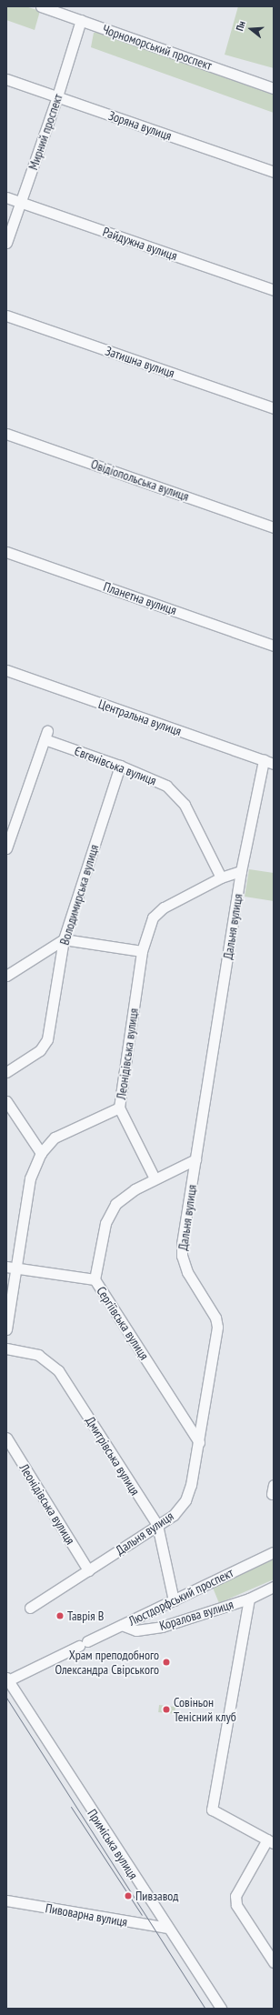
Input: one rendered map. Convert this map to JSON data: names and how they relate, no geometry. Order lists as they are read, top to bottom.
{
  "streets": {
    "street": [
      "Чорноморський проспект",
      "Зоряна вулиця",
      "Мирний проспект",
      "Райдужна вулиця",
      "Затишна вулиця",
      "Овідіопольська вулиця",
      "Планетна вулиця",
      "Центральна вулиця",
      "Євгенівська вулиця",
      "Володимирська вулиця",
      "Дальня вулиця",
      "Леонідівська вулиця",
      "Сергіївська вулиця",
      "Дмитрівська вулиця",
      "Люстдорфський проспект",
      "Коралова вулиця",
      "Приміська вулиця",
      "Пивоварна вулиця"
    ]
  },
  "crossings": [
    ["Чорноморський проспект", "Мирний проспект"],
    ["Зоряна вулиця", "Мирний проспект"],
    ["Мирний проспект", "Райдужна вулиця"],
    ["Центральна вулиця", "Дальня вулиця"],
    ["Євгенівська вулиця", "Володимирська вулиця"],
    ["Євгенівська вулиця", "Леонідівська вулиця"],
    ["Дальня вулиця", "Леонідівська вулиця"],
    ["Дальня вулиця", "Сергіївська вулиця"],
    ["Дальня вулиця", "Дмитрівська вулиця"],
    ["Леонідівська вулиця", "Сергіївська вулиця"],
    ["Дмитрівська вулиця", "Люстдорфський проспект"],
    ["Люстдорфський проспект", "Коралова вулиця"],
    ["Люстдорфський проспект", "Приміська вулиця"],
    ["Приміська вулиця", "Пивоварна вулиця"]
  ],
  "places": [
    "Таврія В",
    "Храм преподобного Олександра Свірського",
    "Совіньон Тенісний клуб",
    "Пивзавод"
  ],
  "north": "left"
}
